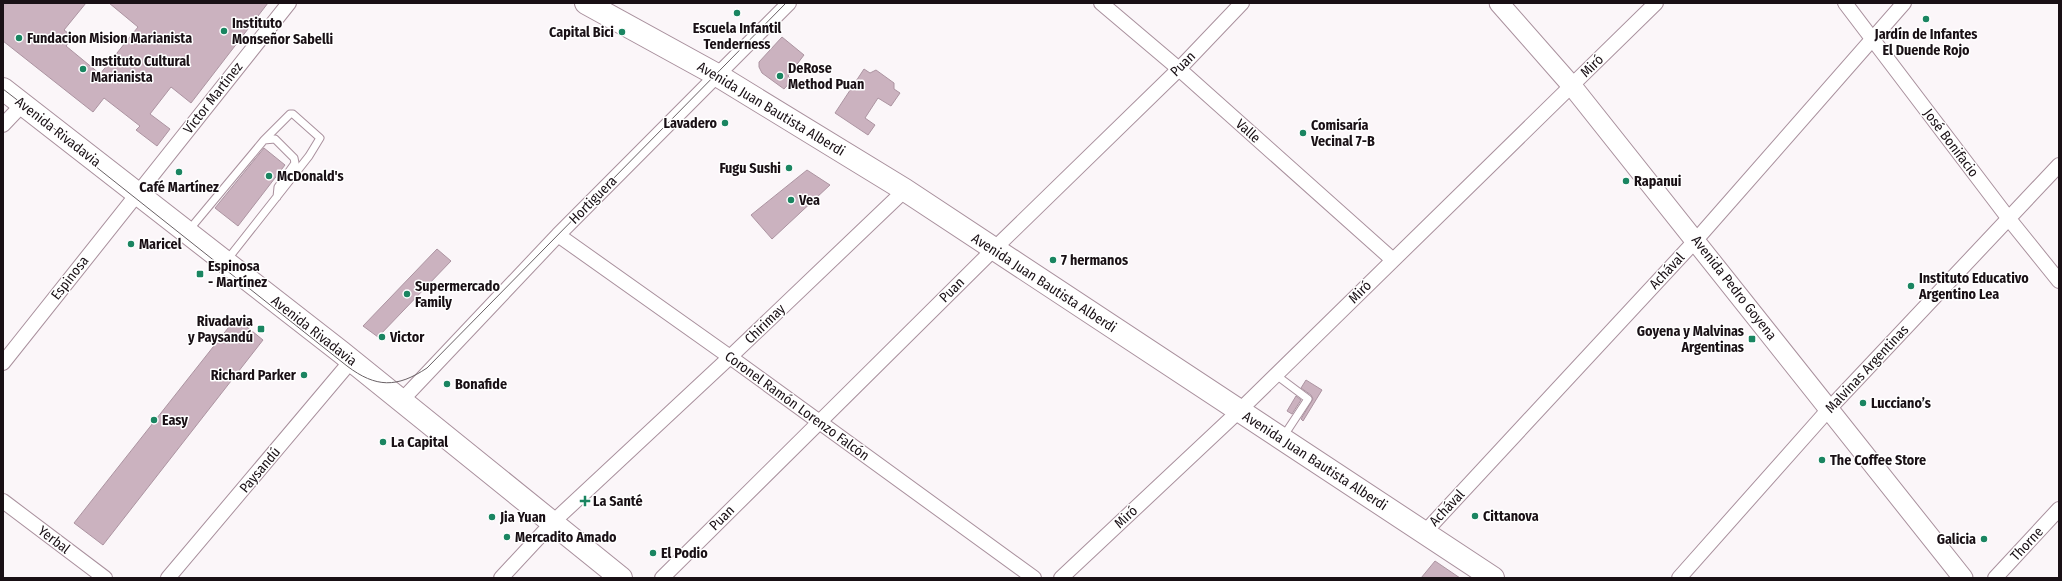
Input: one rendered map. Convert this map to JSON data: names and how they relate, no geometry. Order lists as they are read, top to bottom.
{
  "streets": {
    "main road": ["Avenida Juan Bautista Alberdi", "Avenida Rivadavia", "Avenida Pedro Goyena"],
    "street": [
      "Puan",
      "Miró",
      "Víctor Martínez",
      "Valle",
      "José Bonifacio",
      "Hortiguera",
      "Achával",
      "Espinosa",
      "Chirimay",
      "Malvinas Argentinas",
      "Coronel Ramón Lorenzo Falcón",
      "Paysandú",
      "Yerbal",
      "Thorne"
    ]
  },
  "crossings": [
    ["Puan", "Avenida Juan Bautista Alberdi"],
    ["Puan", "Valle"],
    ["Puan", "Coronel Ramón Lorenzo Falcón"],
    ["Miró", "Avenida Juan Bautista Alberdi"],
    ["Miró", "Valle"],
    ["Miró", "Avenida Pedro Goyena"],
    ["Víctor Martínez", "Avenida Rivadavia"],
    ["Víctor Martínez", "Espinosa"],
    ["Avenida Juan Bautista Alberdi", "Hortiguera"],
    ["Avenida Juan Bautista Alberdi", "Achával"],
    ["Avenida Juan Bautista Alberdi", "Chirimay"],
    ["Avenida Rivadavia", "Hortiguera"],
    ["Avenida Rivadavia", "Espinosa"],
    ["Avenida Rivadavia", "Chirimay"],
    ["Avenida Rivadavia", "Paysandú"],
    ["José Bonifacio", "Achával"],
    ["José Bonifacio", "Malvinas Argentinas"],
    ["Hortiguera", "Coronel Ramón Lorenzo Falcón"],
    ["Achával", "Avenida Pedro Goyena"],
    ["Avenida Pedro Goyena", "Malvinas Argentinas"],
    ["Chirimay", "Coronel Ramón Lorenzo Falcón"]
  ],
  "places": {
    "other": [
      "Escuela Infantil Tenderness",
      "Jardín de Infantes El Duende Rojo",
      "Instituto Monseñor Sabelli",
      "Capital Bici",
      "Fundacion Mision Marianista",
      "Instituto Cultural Marianista",
      "DeRose Method Puan",
      "Lavadero",
      "Comisaría Vecinal 7-B",
      "Fugu Sushi",
      "Café Martínez",
      "McDonald's",
      "Rapanui",
      "Vea",
      "Maricel",
      "7 hermanos",
      "Instituto Educativo Argentino Lea",
      "Supermercado Family",
      "Victor",
      "Richard Parker",
      "Bonafide",
      "Lucciano’s",
      "Easy",
      "La Capital",
      "The Coffee Store",
      "Cittanova",
      "Jia Yuan",
      "Mercadito Amado",
      "Galicia",
      "El Podio"
    ],
    "transit": ["Espinosa - Martínez", "Rivadavia y Paysandú", "Goyena y Malvinas Argentinas"],
    "health": ["La Santé"]
  }
}
